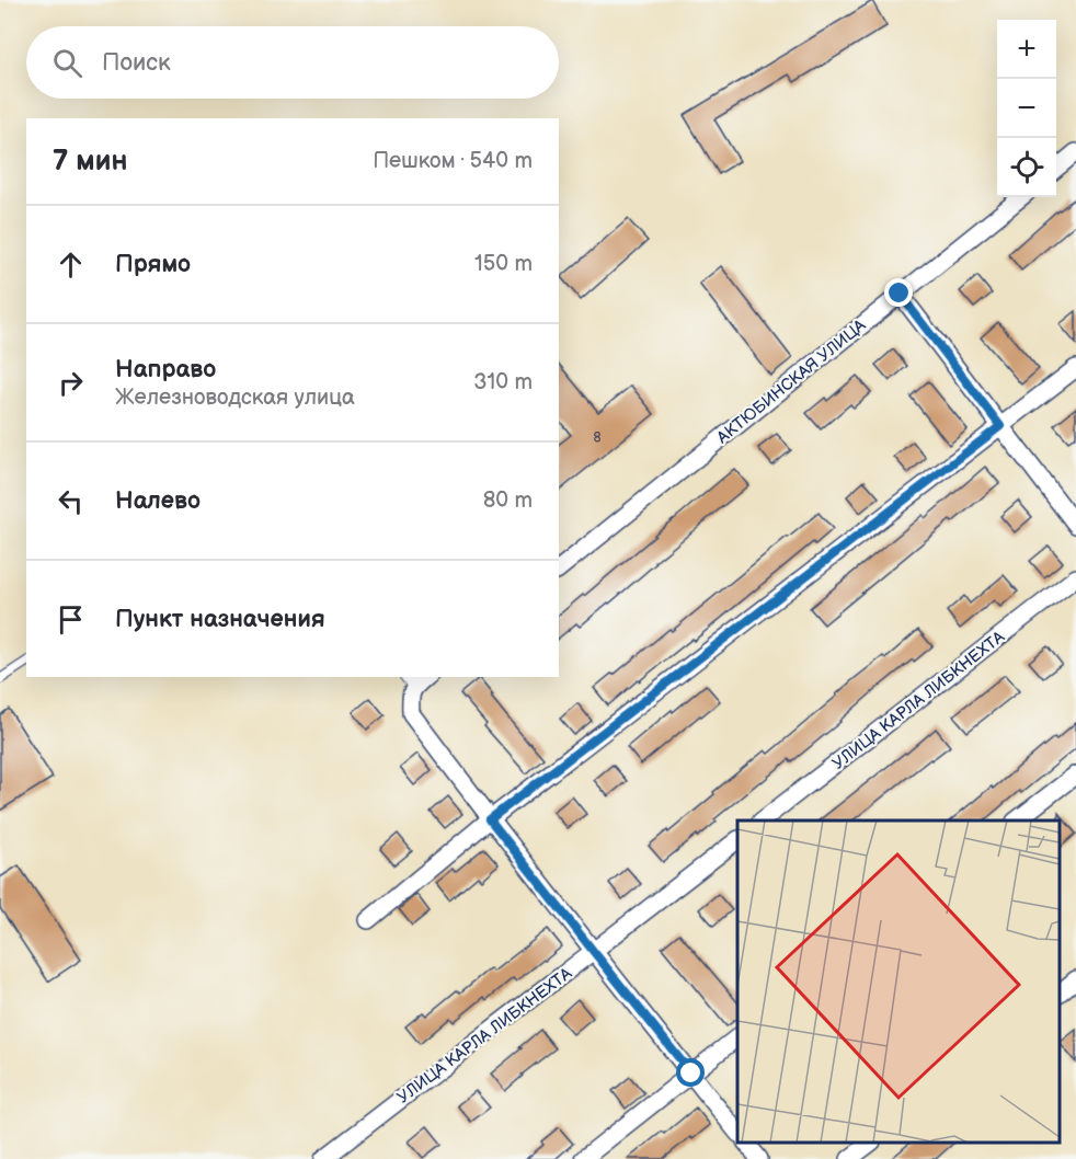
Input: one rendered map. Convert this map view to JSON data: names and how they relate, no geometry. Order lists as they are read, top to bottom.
{
  "streets": {
    "street": ["АКТЮБИНСКАЯ УЛИЦА", "УЛИЦА КАРЛА ЛИБКНЕХТА"]
  },
  "house_numbers": ["8"],
  "page": {
    "map_buttons": ["+", "−"],
    "search": "Поиск",
    "heading": ["7 мин", "Пешком · 540 m"],
    "list": [
      ["Прямо", "150 m"],
      ["Направо", "Железноводская улица", "310 m"],
      ["Налево", "80 m"],
      "Пункт назначения"
    ]
  }
}
